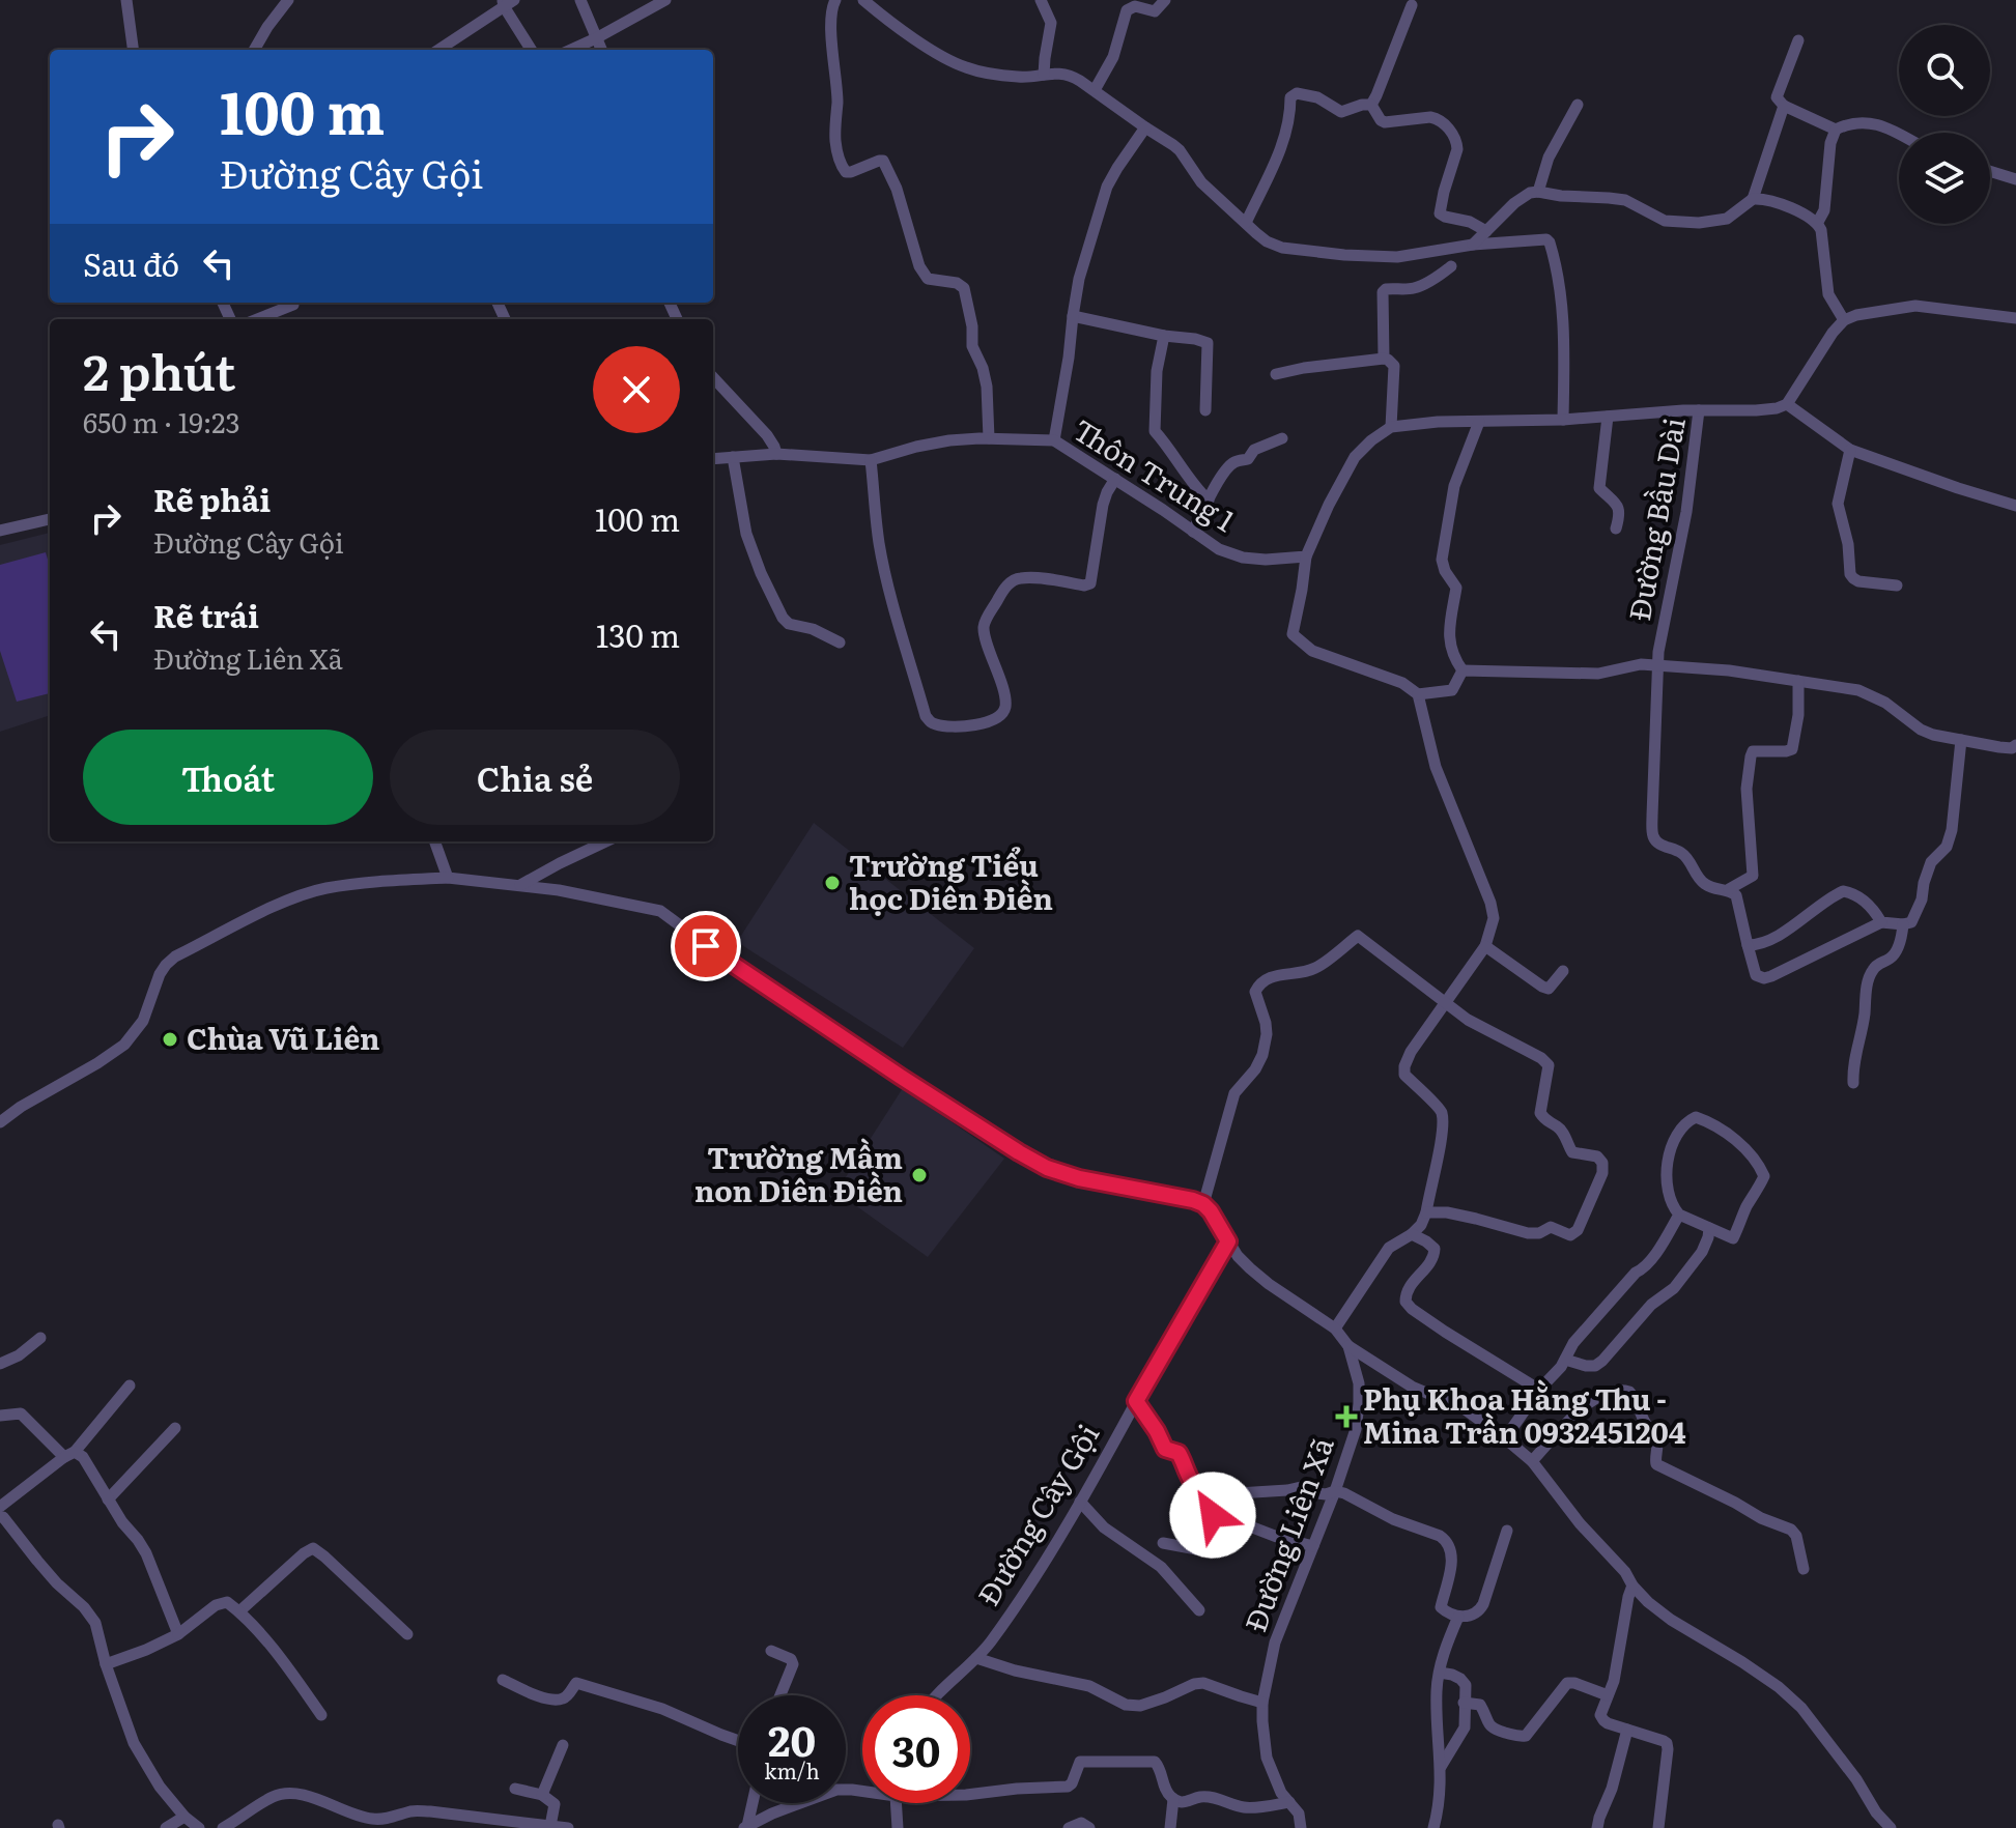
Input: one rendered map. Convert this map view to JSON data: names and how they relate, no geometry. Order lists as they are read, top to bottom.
{
  "streets": {
    "street": [
      "Thôn Trung 1",
      "Đường Bầu Dài",
      "Đường Cây Gội",
      "Đường Liên Xã"
    ]
  },
  "crossings": [
    ["Đường Cây Gội", "Đường Liên Xã"]
  ],
  "places": {
    "other": ["Trường Tiểu học Diên Điền", "Chùa Vũ Liên", "Trường Mầm non Diên Điền"],
    "health": ["Phụ Khoa Hằng Thu - Mina Trần 0932451204"]
  },
  "page": {
    "turn": ["100 m", "Đường Cây Gội"],
    "then": "Sau đó",
    "heading": ["2 phút", "650 m · 19:23"],
    "list": [
      {
        "name": "Rẽ phải",
        "note": "Đường Cây Gội",
        "value": "100 m"
      },
      {
        "name": "Rẽ trái",
        "note": "Đường Liên Xã",
        "value": "130 m"
      }
    ],
    "buttons": ["Thoát", "Chia sẻ"],
    "speed": "20 km/h",
    "limit": "30"
  }
}
